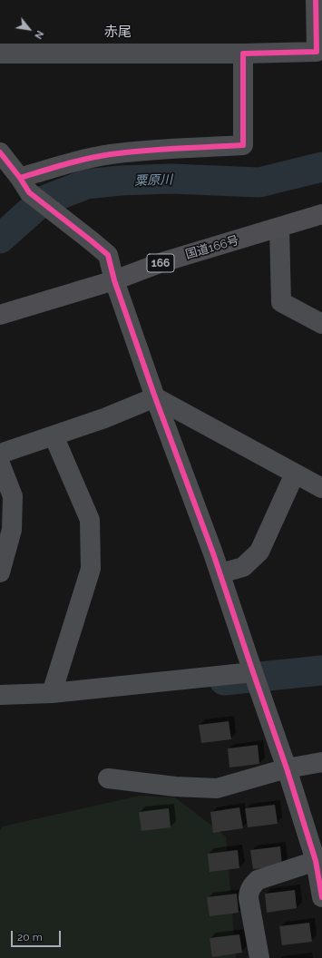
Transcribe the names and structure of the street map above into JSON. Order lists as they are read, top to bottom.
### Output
{
  "streets": {
    "highway": ["国道166号", "166"]
  },
  "districts": ["赤尾"],
  "water": ["粟原川"],
  "scale_bar": "20 m",
  "north": "bottom right"
}
